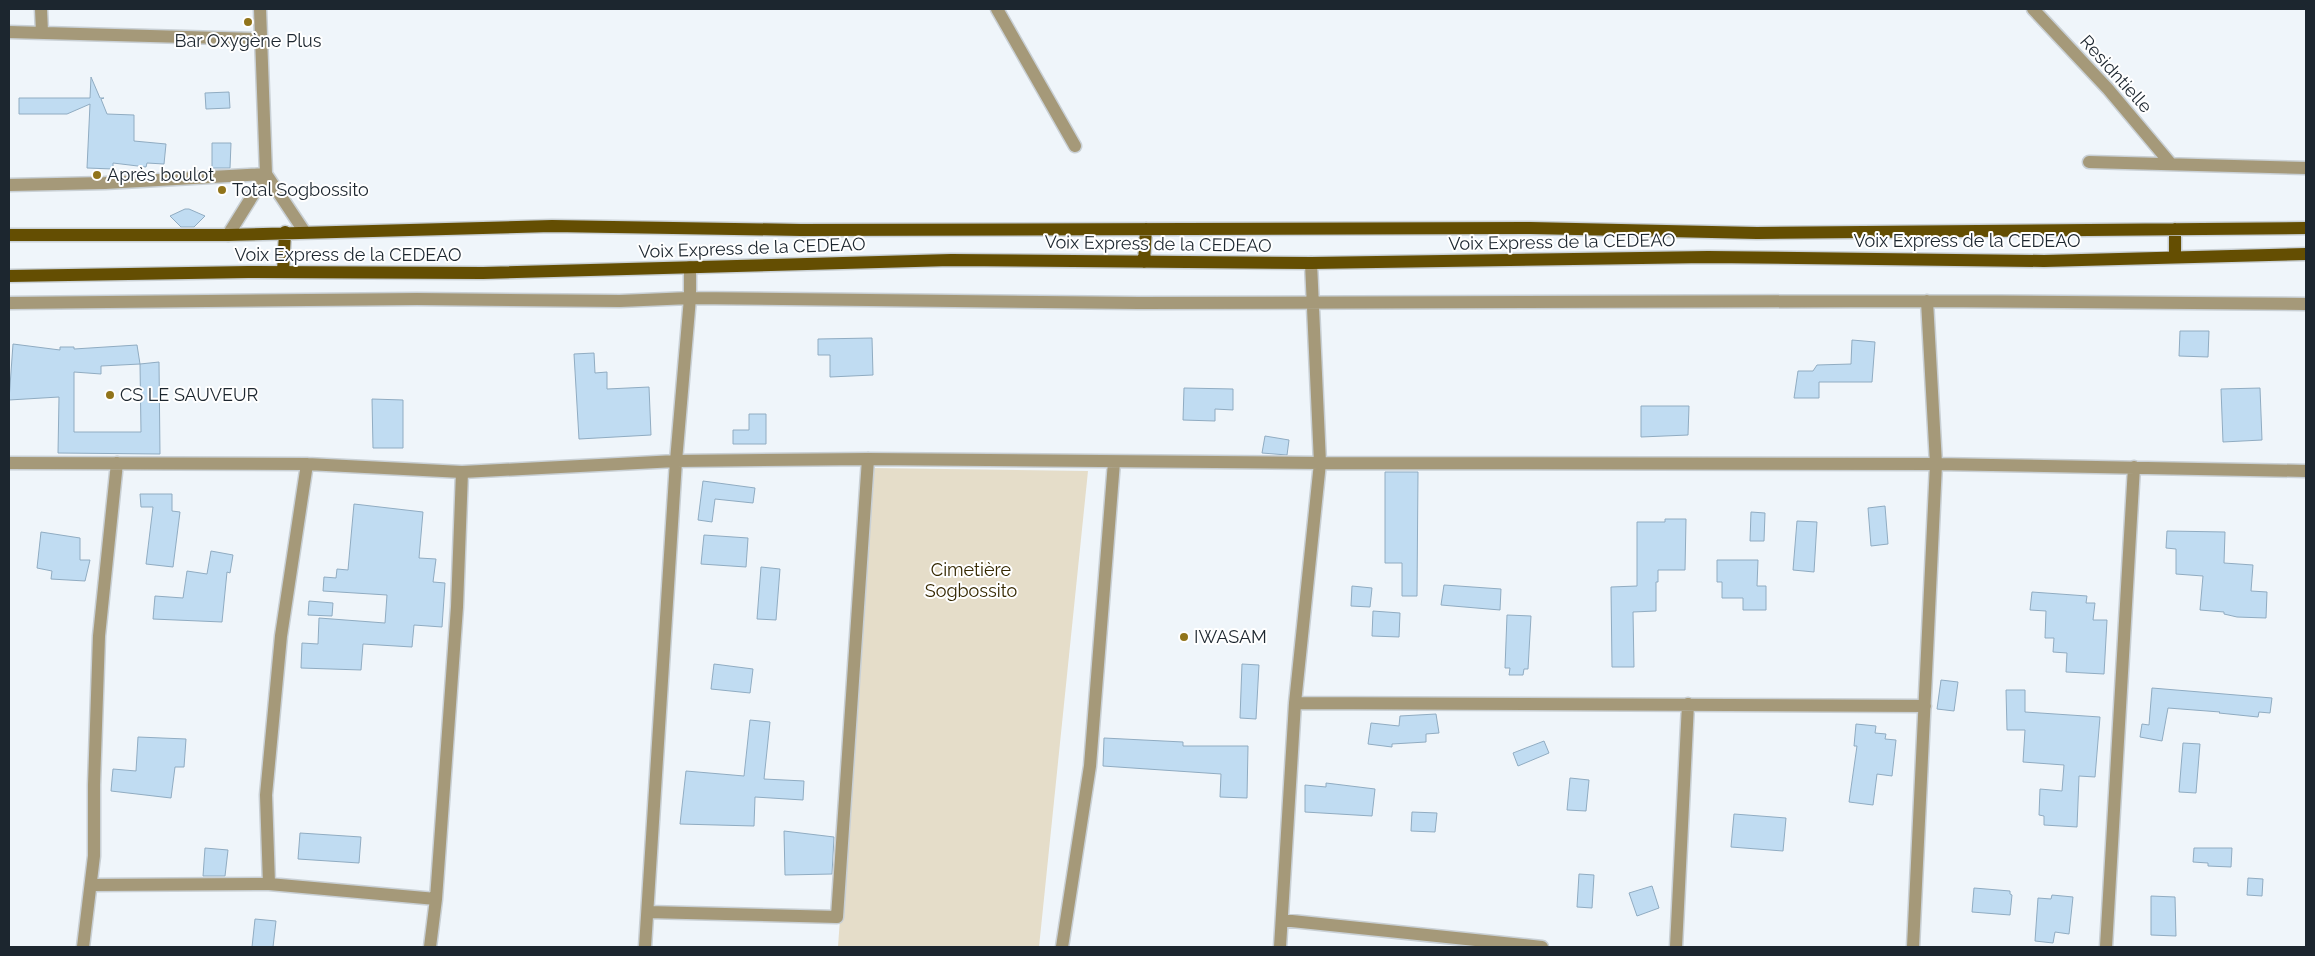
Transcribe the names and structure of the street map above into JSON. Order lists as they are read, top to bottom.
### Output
{
  "streets": {
    "main road": ["Voix Express de la CEDEAO"],
    "street": ["Residntielle"]
  },
  "parks": ["Cimetière Sogbossito"],
  "places": [
    "Bar Oxygène Plus",
    "Après boulot",
    "Total Sogbossito",
    "CS LE SAUVEUR",
    "IWASAM"
  ]
}
